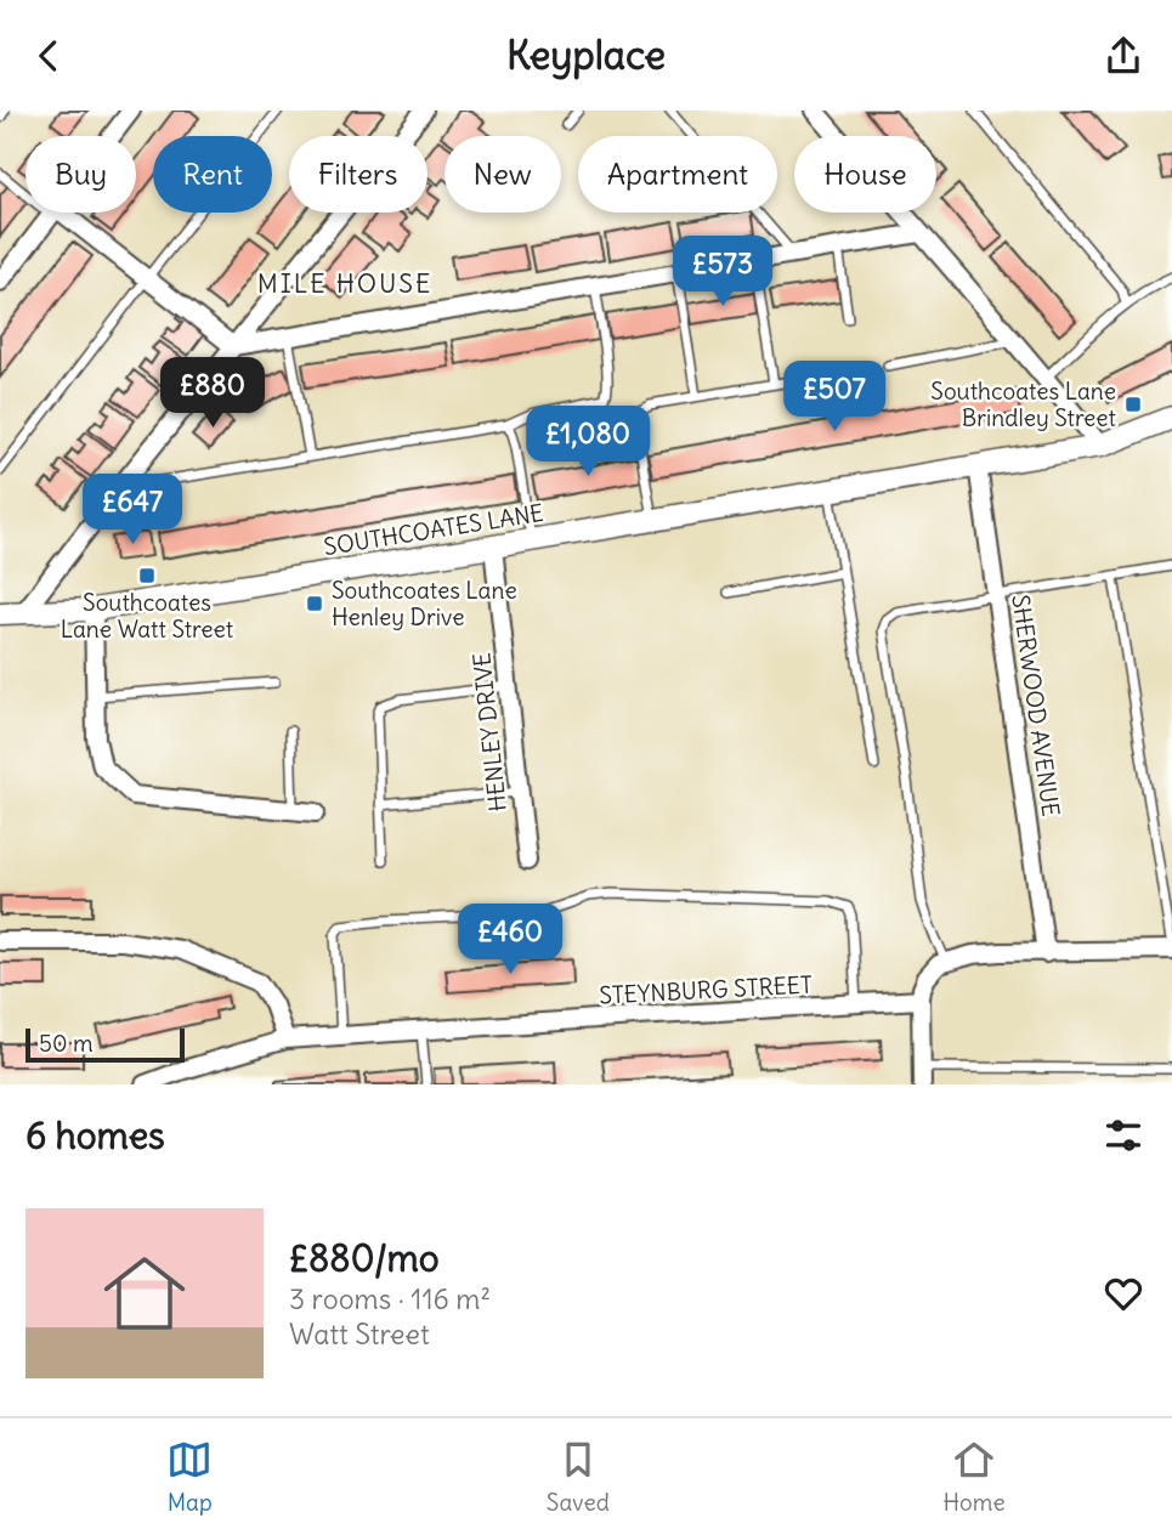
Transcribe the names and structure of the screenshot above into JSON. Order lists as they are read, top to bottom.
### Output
{
  "streets": {
    "street": [
      "SOUTHCOATES LANE",
      "SHERWOOD AVENUE",
      "HENLEY DRIVE",
      "STEYNBURG STREET"
    ]
  },
  "crossings": [
    ["SOUTHCOATES LANE", "SHERWOOD AVENUE"],
    ["SOUTHCOATES LANE", "HENLEY DRIVE"]
  ],
  "districts": ["MILE HOUSE"],
  "places": {
    "transit": ["Southcoates Lane Brindley Street", "Southcoates Lane Watt Street", "Southcoates Lane Henley Drive"]
  },
  "scale_bar": "50 m",
  "page": {
    "header": "Keyplace",
    "chip": [
      "Buy",
      "Rent",
      "Filters",
      "New",
      "Apartment",
      "House"
    ],
    "price": [
      "£573",
      "£880",
      "£507",
      "£1,080",
      "£647",
      "£460"
    ],
    "scale": "50 m",
    "heading": "6 homes",
    "list": [
      {
        "name": "£880/mo",
        "note": "3 rooms · 116 m² · Watt Street"
      }
    ],
    "tabs": ["Map", "Saved", "Home"]
  }
}
